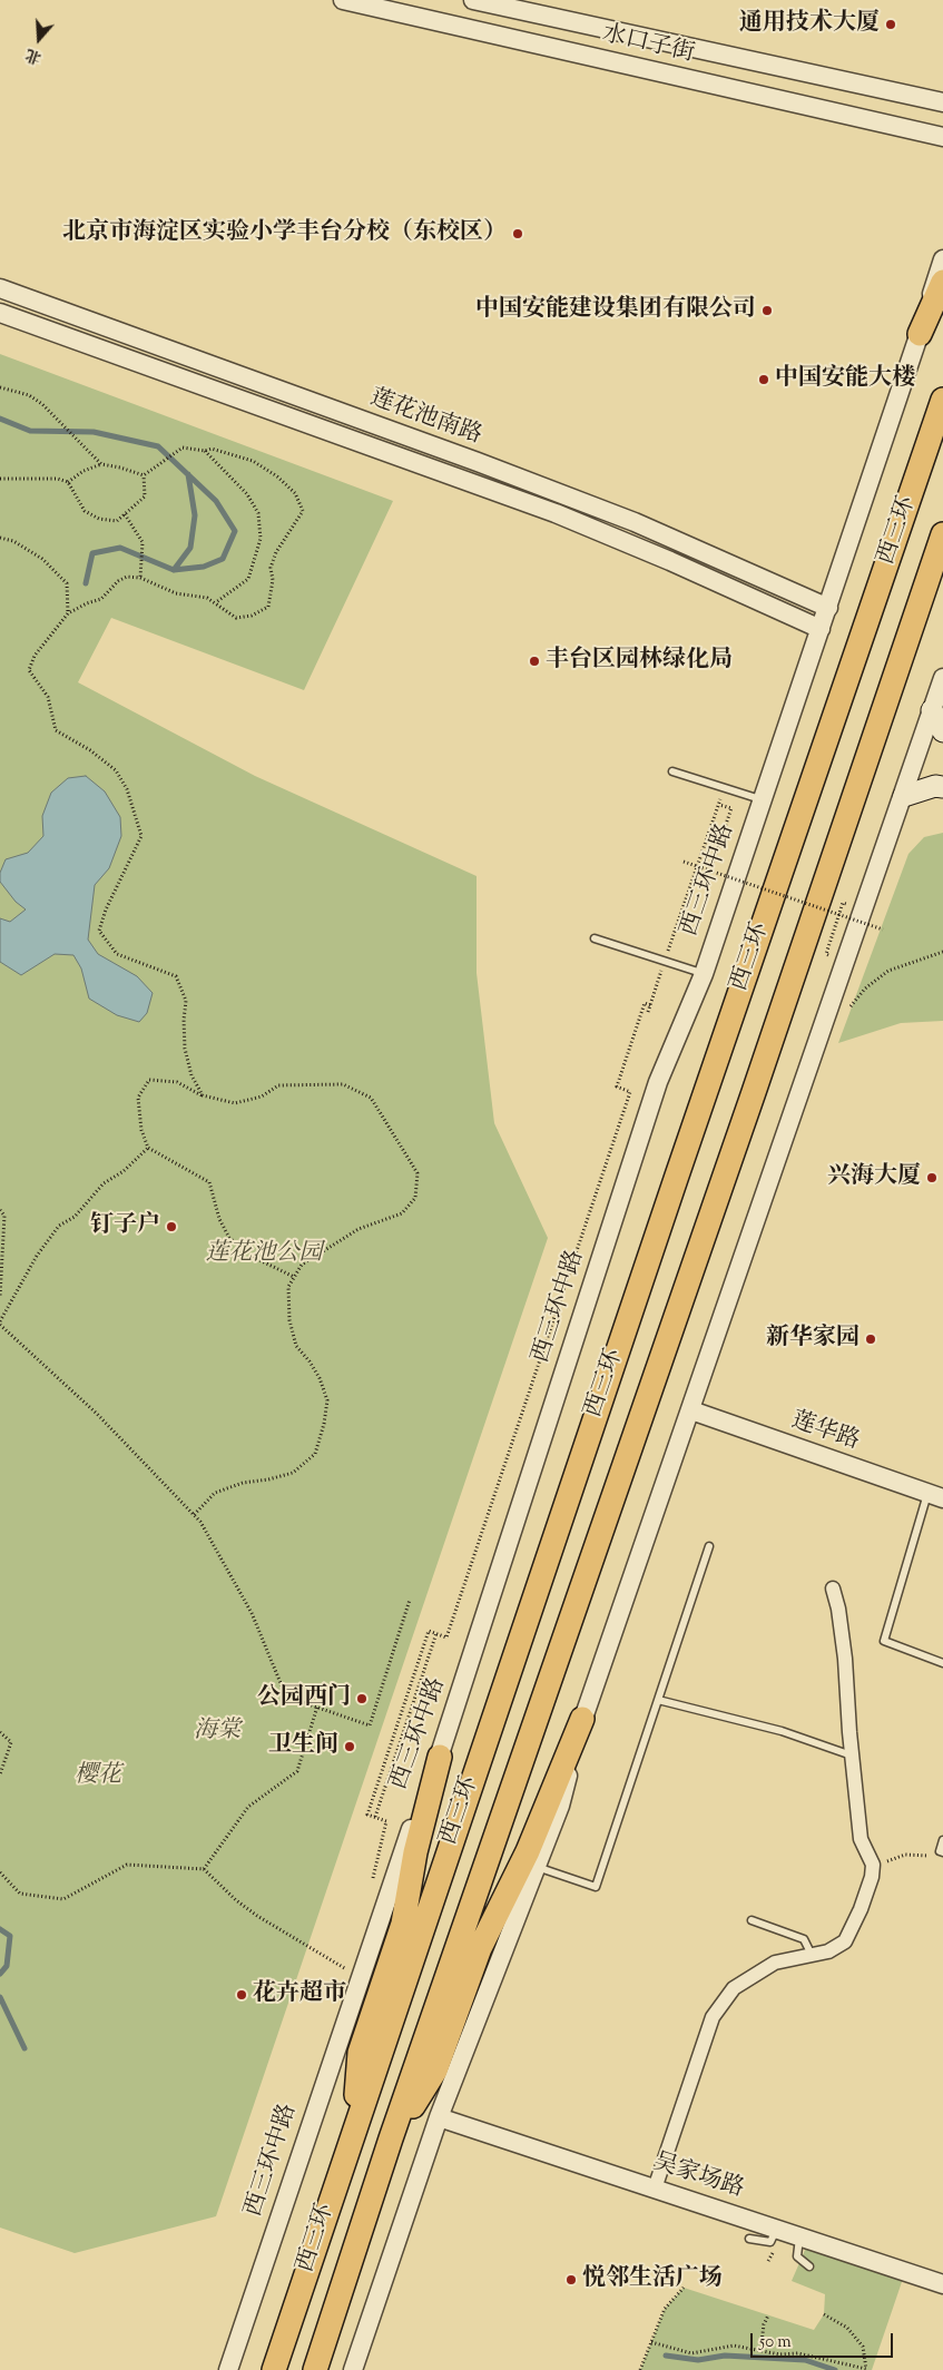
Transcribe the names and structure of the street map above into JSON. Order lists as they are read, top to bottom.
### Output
{
  "streets": {
    "highway": ["西三环"],
    "street": [
      "水口子街",
      "莲花池南路",
      "西三环中路",
      "莲华路",
      "吴家场路"
    ]
  },
  "crossings": [
    ["莲花池南路", "西三环中路"]
  ],
  "parks": ["莲花池公园", "海棠", "樱花"],
  "places": [
    "通用技术大厦",
    "北京市海淀区实验小学丰台分校（东校区）",
    "中国安能建设集团有限公司",
    "中国安能大楼",
    "丰台区园林绿化局",
    "兴海大厦",
    "钉子户",
    "新华家园",
    "公园西门",
    "卫生间",
    "花卉超市",
    "悦邻生活广场"
  ],
  "scale_bar": "50 m",
  "north": "bottom"
}
